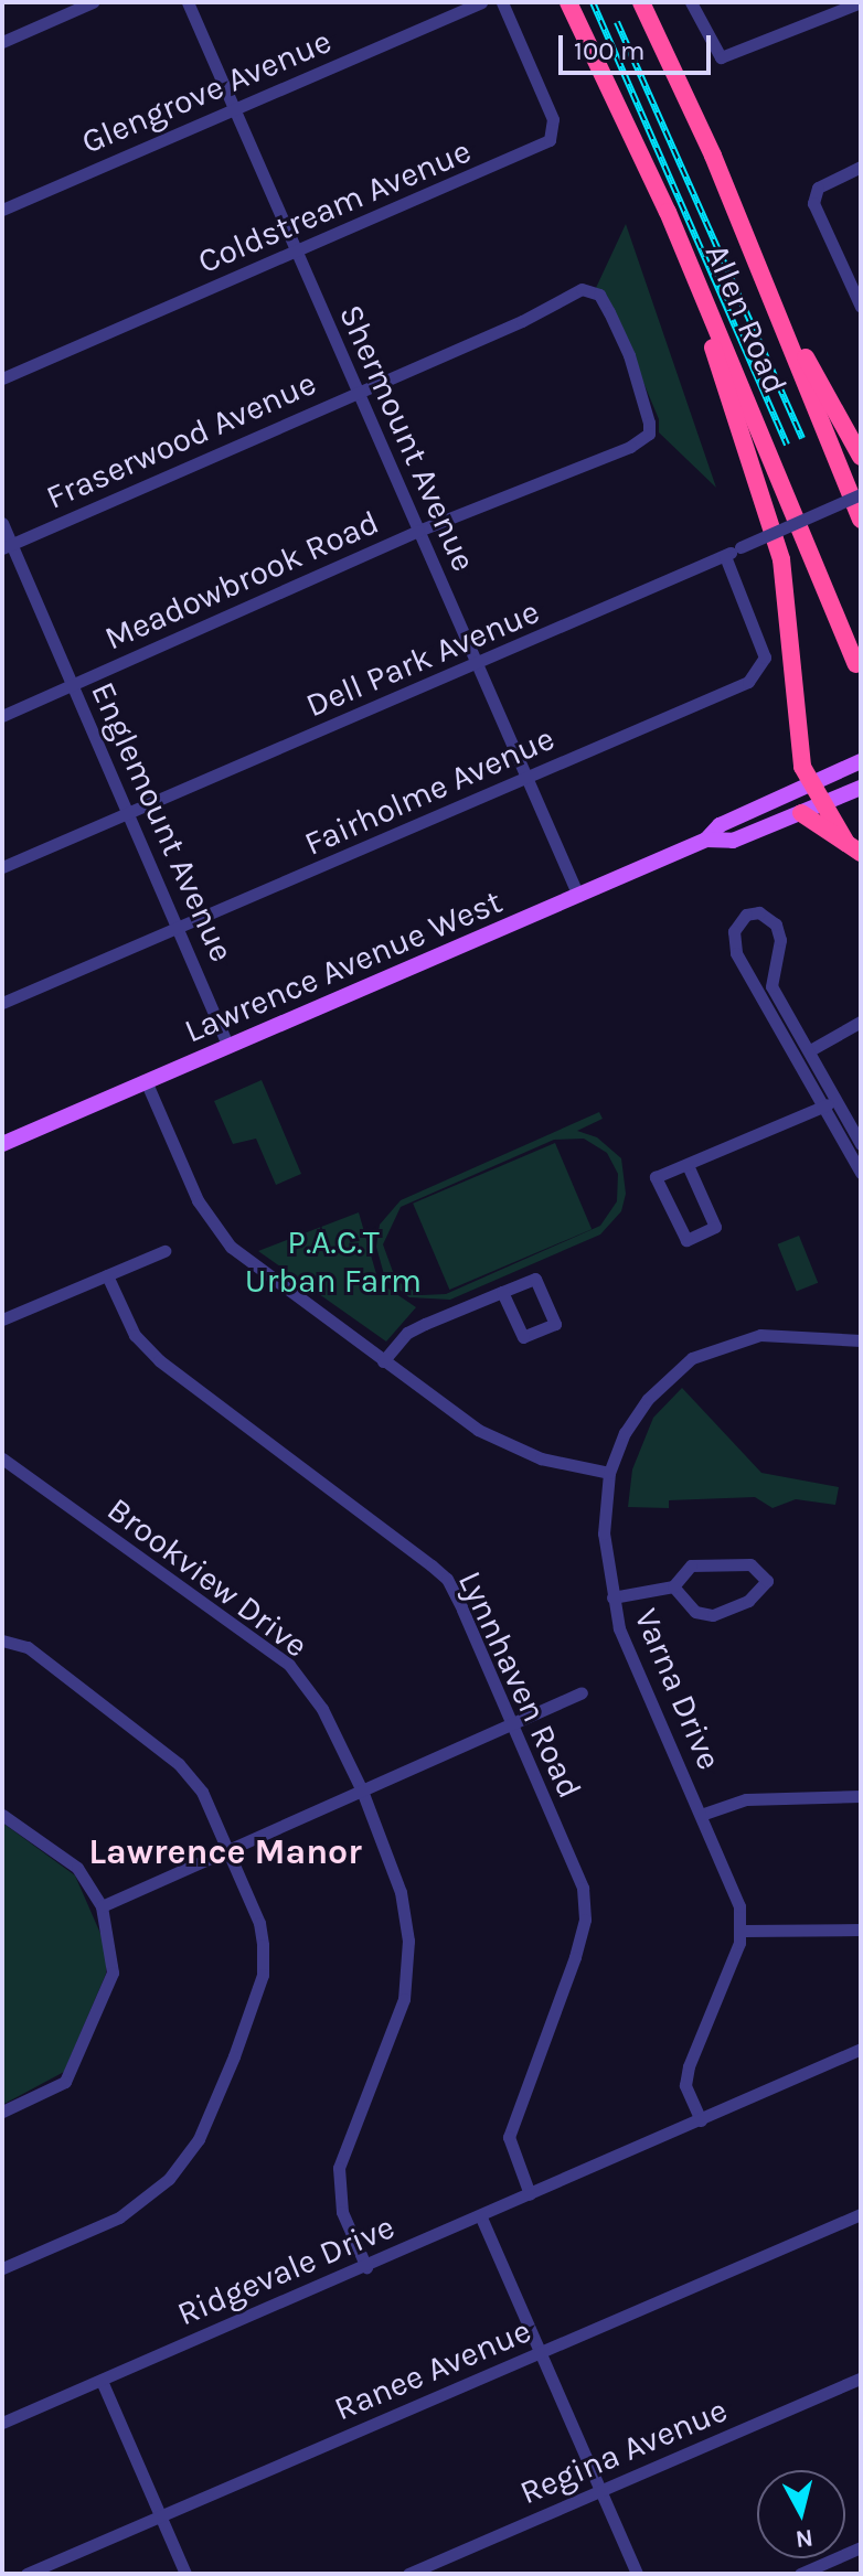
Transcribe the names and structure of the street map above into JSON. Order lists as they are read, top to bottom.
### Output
{
  "streets": {
    "highway": ["Allen Road"],
    "main road": ["Lawrence Avenue West"],
    "street": [
      "Glengrove Avenue",
      "Coldstream Avenue",
      "Shermount Avenue",
      "Fraserwood Avenue",
      "Meadowbrook Road",
      "Dell Park Avenue",
      "Fairholme Avenue",
      "Englemount Avenue",
      "Brookview Drive",
      "Lynnhaven Road",
      "Varna Drive",
      "Ridgevale Drive",
      "Ranee Avenue",
      "Regina Avenue"
    ]
  },
  "crossings": [
    ["Glengrove Avenue", "Shermount Avenue"],
    ["Coldstream Avenue", "Shermount Avenue"],
    ["Shermount Avenue", "Fraserwood Avenue"],
    ["Shermount Avenue", "Meadowbrook Road"],
    ["Shermount Avenue", "Dell Park Avenue"],
    ["Shermount Avenue", "Fairholme Avenue"],
    ["Shermount Avenue", "Lawrence Avenue West"],
    ["Fraserwood Avenue", "Meadowbrook Road"],
    ["Fraserwood Avenue", "Englemount Avenue"],
    ["Meadowbrook Road", "Englemount Avenue"],
    ["Dell Park Avenue", "Fairholme Avenue"],
    ["Dell Park Avenue", "Englemount Avenue"],
    ["Fairholme Avenue", "Englemount Avenue"],
    ["Englemount Avenue", "Lawrence Avenue West"],
    ["Brookview Drive", "Ridgevale Drive"],
    ["Lynnhaven Road", "Ridgevale Drive"]
  ],
  "districts": ["Lawrence Manor"],
  "parks": ["P.A.C.T Urban Farm"],
  "scale_bar": "100 m",
  "north": "bottom"
}
